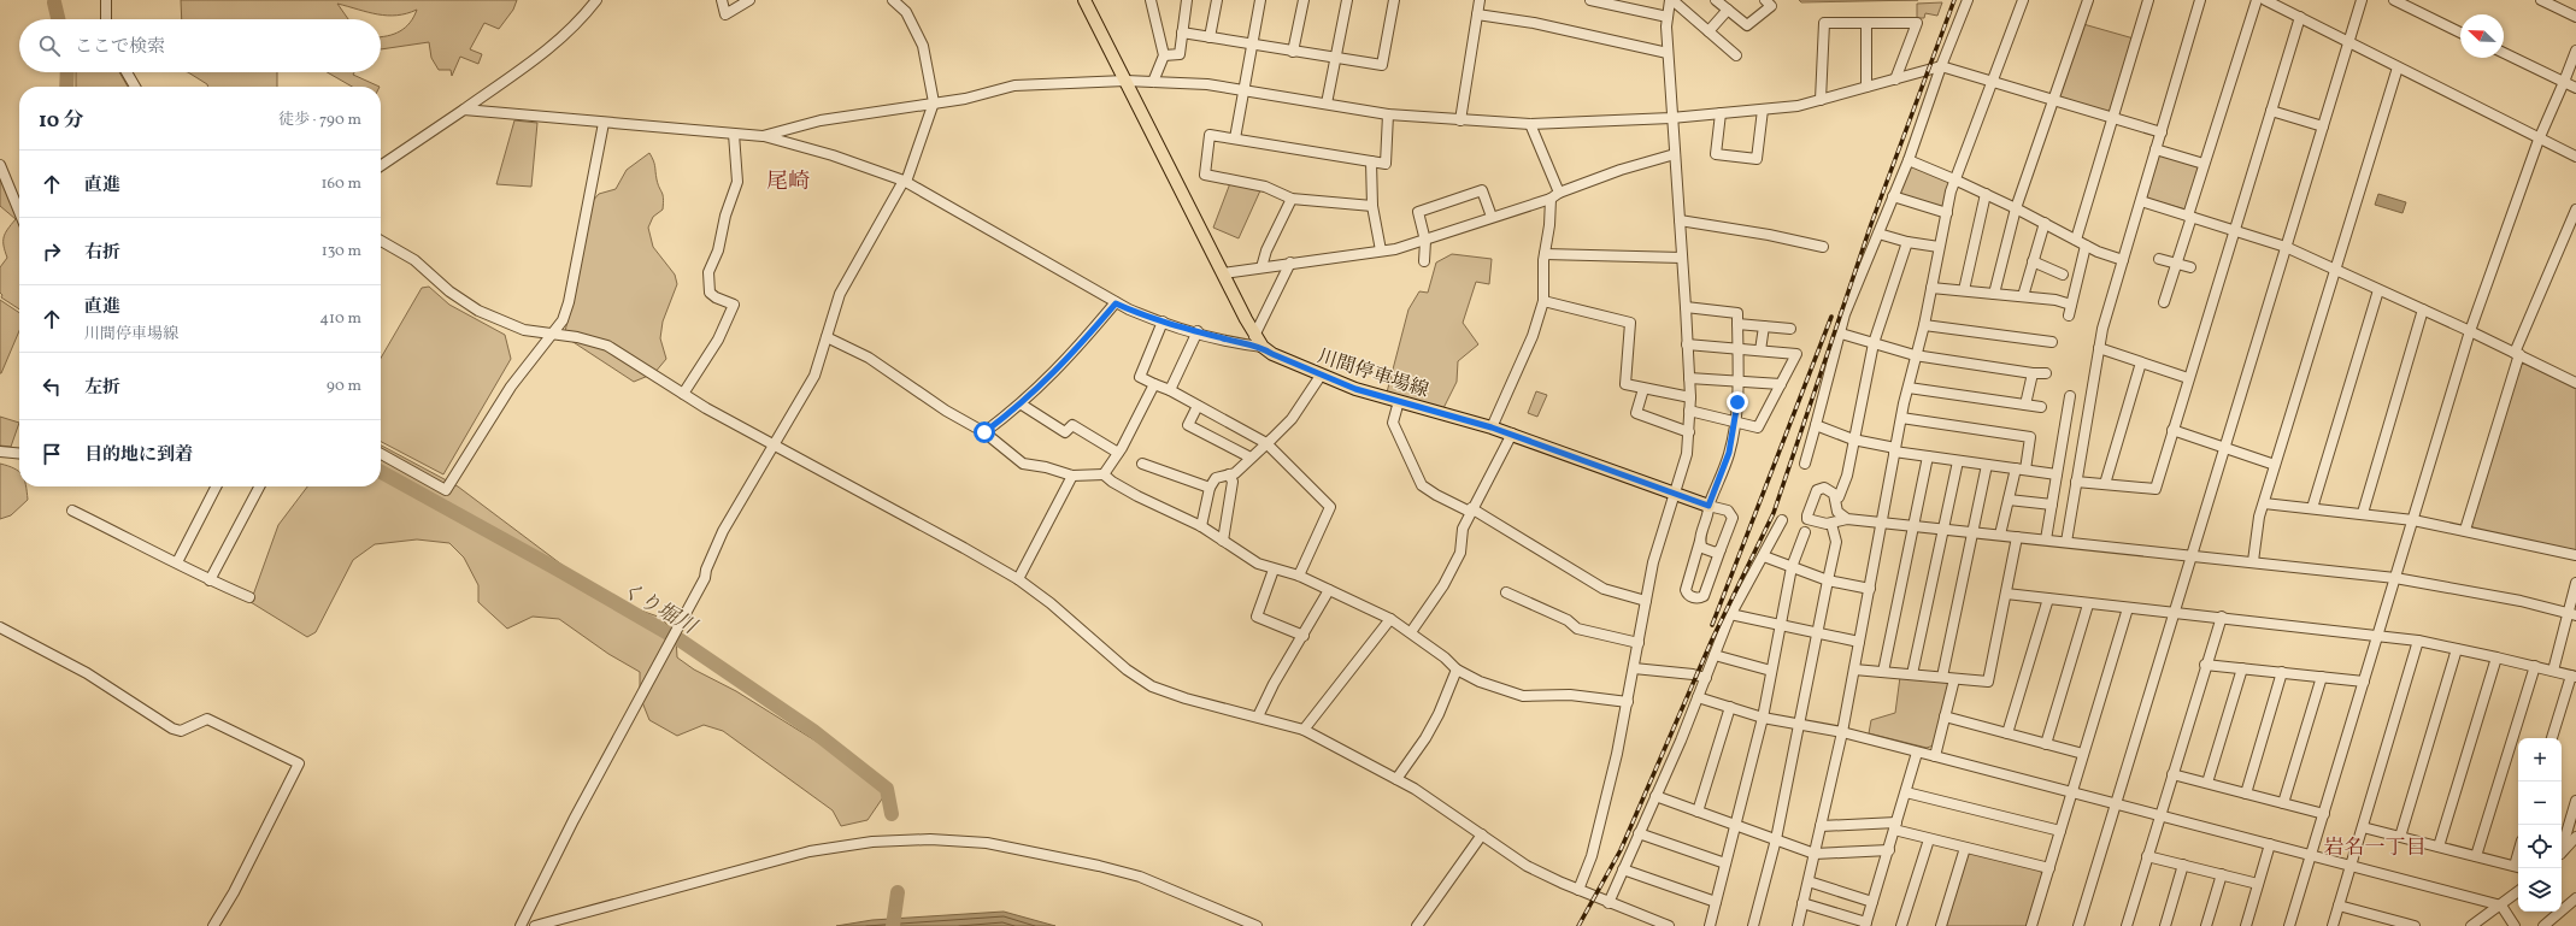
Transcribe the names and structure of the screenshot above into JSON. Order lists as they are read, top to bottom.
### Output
{
  "streets": {
    "main road": ["川間停車場線"]
  },
  "districts": ["尾崎", "岩名一丁目"],
  "water": ["くり堀川"],
  "north": "top left",
  "page": {
    "search": "ここで検索",
    "heading": ["10 分", "徒歩 · 790 m"],
    "list": [
      ["直進", "160 m"],
      ["右折", "130 m"],
      ["直進", "川間停車場線", "410 m"],
      ["左折", "90 m"],
      "目的地に到着"
    ],
    "map_buttons": ["+", "−"]
  }
}
